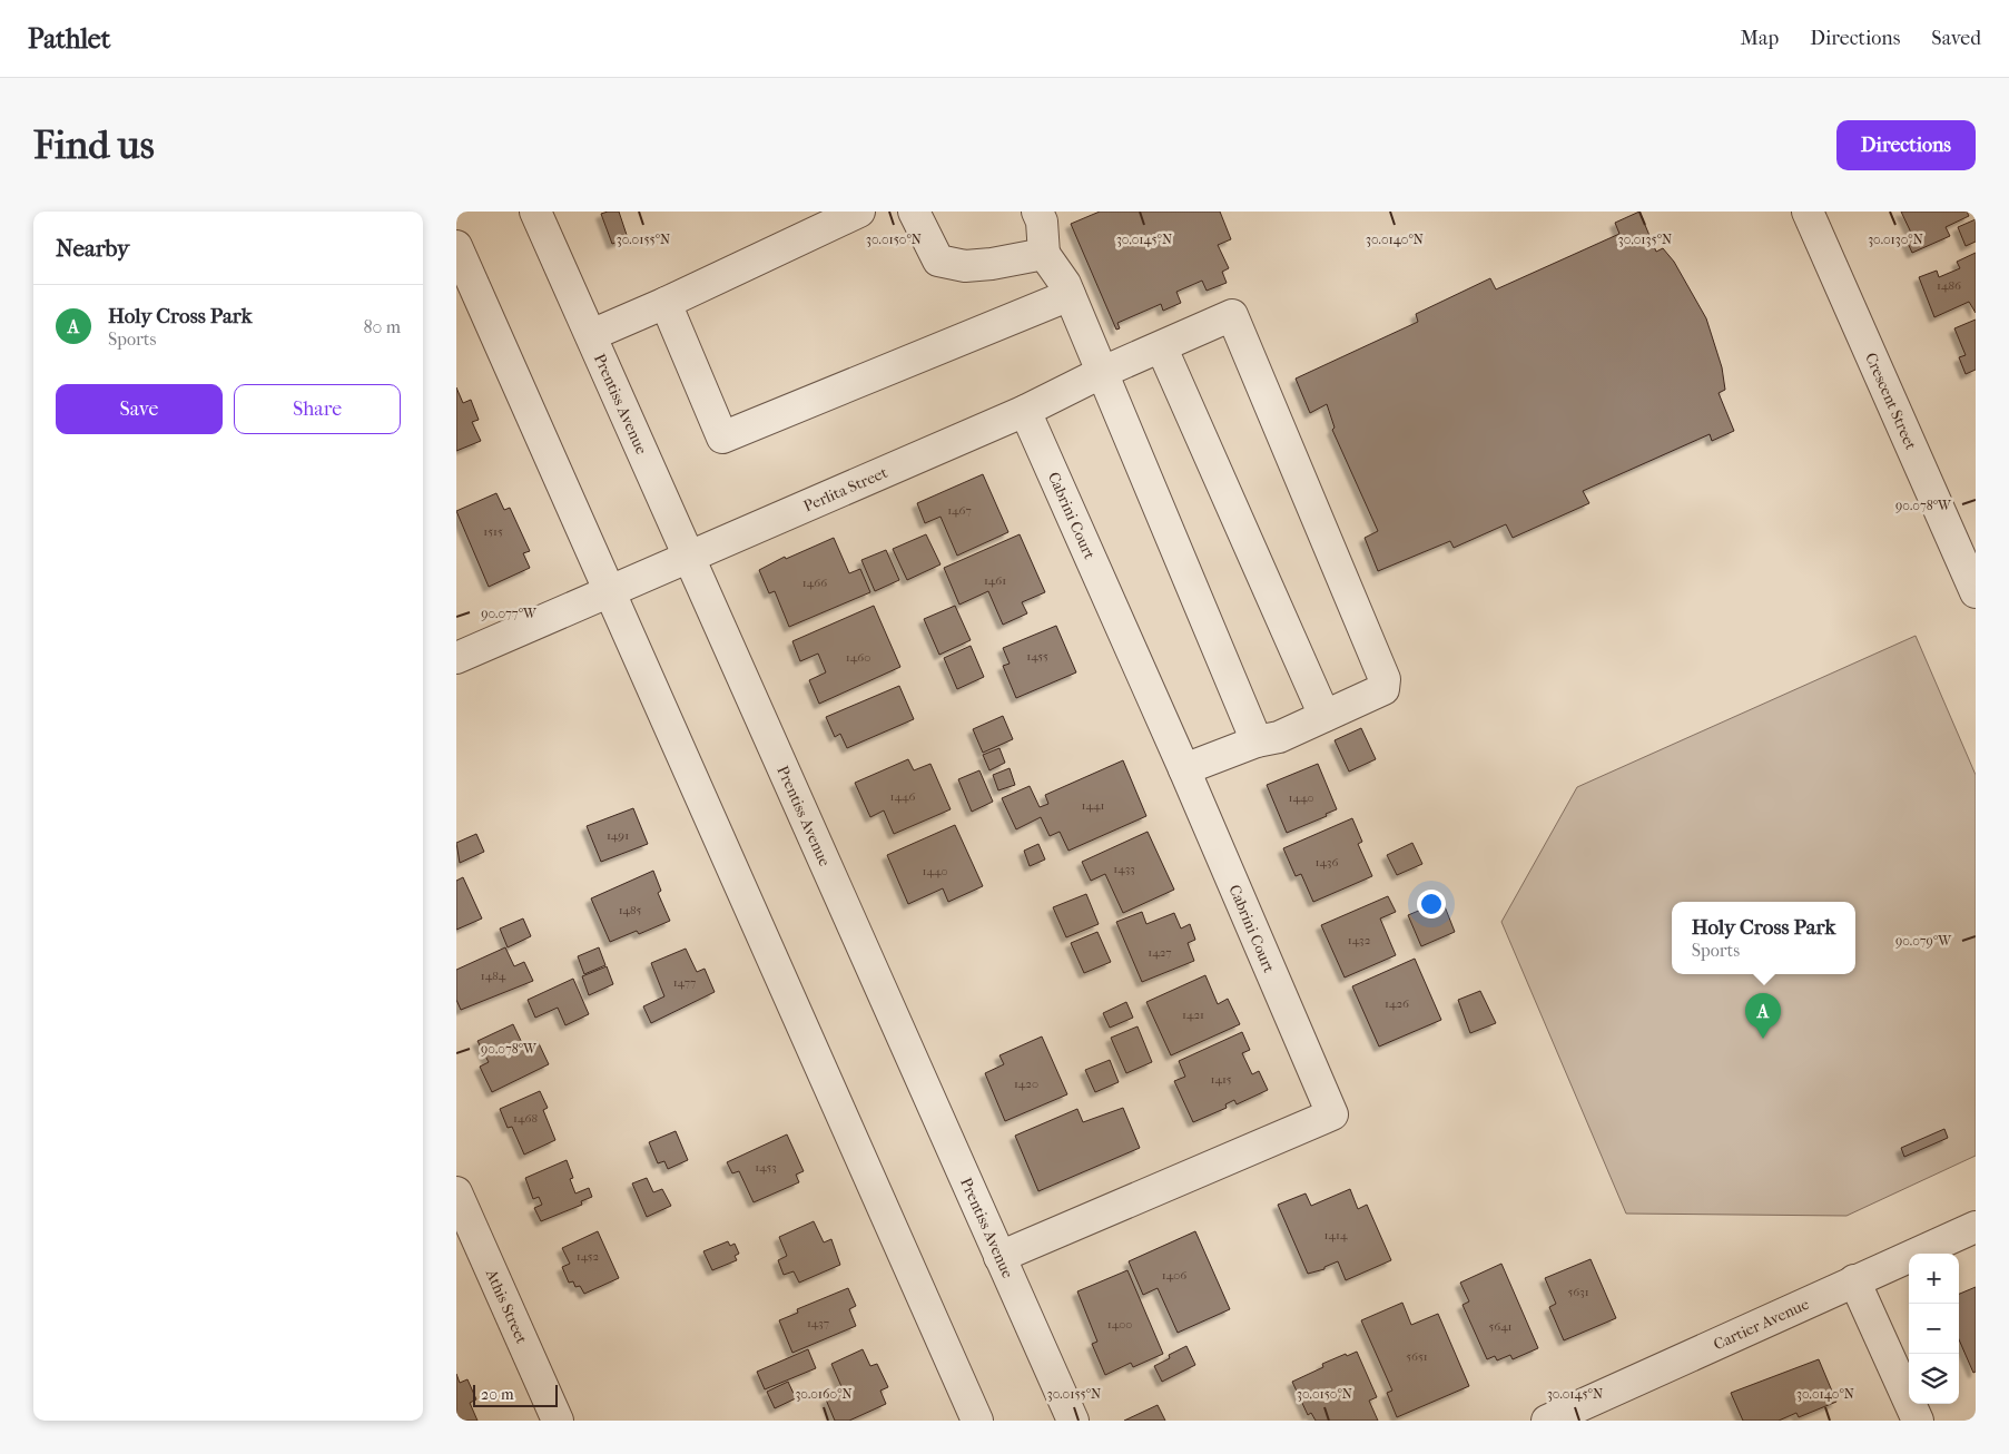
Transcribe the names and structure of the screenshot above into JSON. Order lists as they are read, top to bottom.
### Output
{
  "streets": {
    "street": [
      "Crescent Street",
      "Prentiss Avenue",
      "Perlita Street",
      "Cabrini Court",
      "Athis Street",
      "Cartier Avenue"
    ]
  },
  "crossings": [
    ["Prentiss Avenue", "Perlita Street"],
    ["Prentiss Avenue", "Cabrini Court"],
    ["Perlita Street", "Cabrini Court"]
  ],
  "house_numbers": [
    "1486",
    "1467",
    "1515",
    "1461",
    "1466",
    "1455",
    "1460",
    "1446",
    "1440",
    "1441",
    "1491",
    "1436",
    "1433",
    "1440",
    "1485",
    "1432",
    "1427",
    "1484",
    "1477",
    "1426",
    "1421",
    "1415",
    "1420",
    "1468",
    "1453",
    "1414",
    "1452",
    "1406",
    "5631",
    "1437",
    "1400",
    "5641",
    "5651"
  ],
  "scale_bar": "20 m",
  "page": {
    "header": "Pathlet",
    "nav": ["Map", "Directions", "Saved"],
    "buttons": [
      "Directions",
      ["Save", "Share"]
    ],
    "title": "Find us",
    "heading": "Nearby",
    "list": [
      {
        "mark": "A",
        "name": "Holy Cross Park",
        "note": "Sports",
        "value": "80 m"
      }
    ],
    "popup": ["Holy Cross Park", "Sports"],
    "pins": "A",
    "map_buttons": ["+", "−"],
    "scale": "20 m"
  },
  "coordinates": [
    "30.0155°N",
    "30.0150°N",
    "30.0140°N",
    "30.0145°N",
    "30.0135°N",
    "30.0130°N",
    "90.078°W",
    "90.077°W",
    "90.079°W",
    "30.0160°N"
  ]
}
